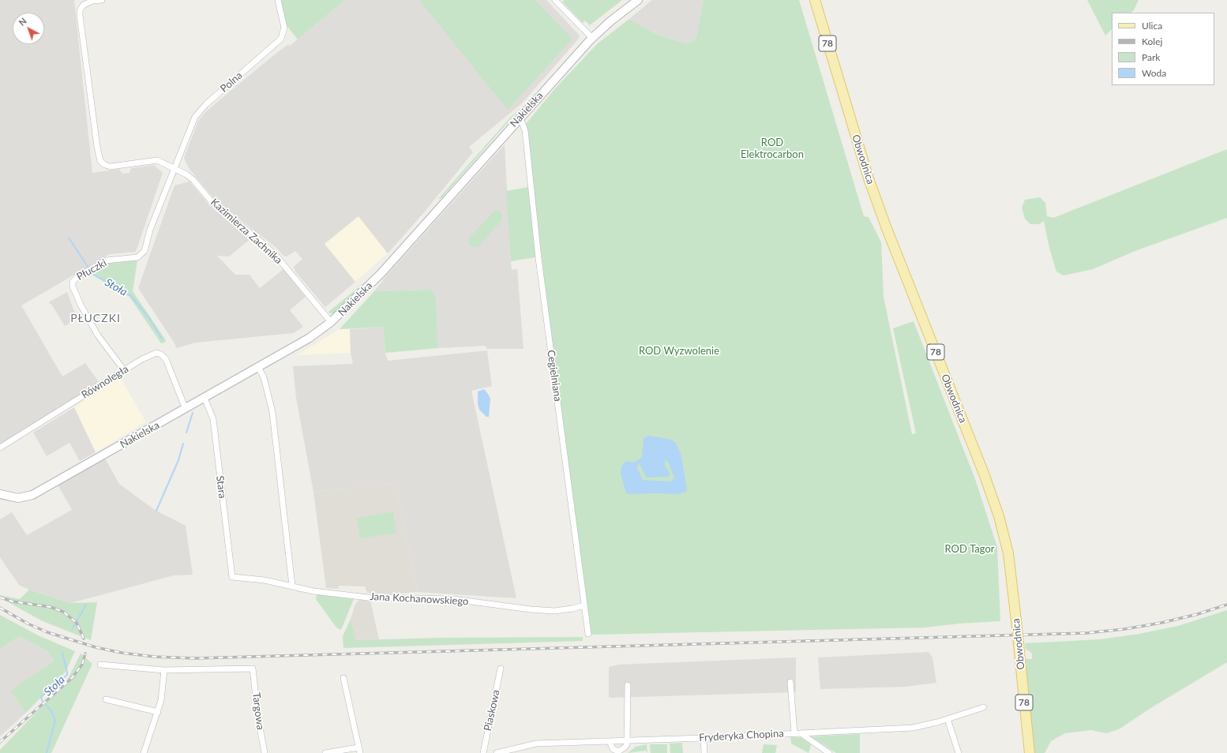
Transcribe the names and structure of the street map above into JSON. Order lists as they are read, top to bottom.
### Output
{
  "streets": {
    "main road": ["78", "Obwodnica"],
    "street": [
      "Polna",
      "Nakielska",
      "Kazimierza Zachnika",
      "Płuczki",
      "Cegielniana",
      "Równoległa",
      "Stara",
      "Jana Kochanowskiego",
      "Piaskowa",
      "Targowa",
      "Fryderyka Chopina"
    ]
  },
  "crossings": [
    ["Polna", "Kazimierza Zachnika"],
    ["Polna", "Płuczki"],
    ["Nakielska", "Kazimierza Zachnika"],
    ["Nakielska", "Cegielniana"],
    ["Nakielska", "Równoległa"],
    ["Nakielska", "Stara"],
    ["Kazimierza Zachnika", "Płuczki"],
    ["Płuczki", "Równoległa"],
    ["Cegielniana", "Jana Kochanowskiego"],
    ["Stara", "Jana Kochanowskiego"]
  ],
  "districts": ["PŁUCZKI"],
  "water": ["Stoła"],
  "parks": ["ROD Elektrocarbon", "ROD Wyzwolenie", "ROD Tagor"],
  "legend": [
    "Ulica",
    "Kolej",
    "Park",
    "Woda"
  ],
  "north": "top left"
}
